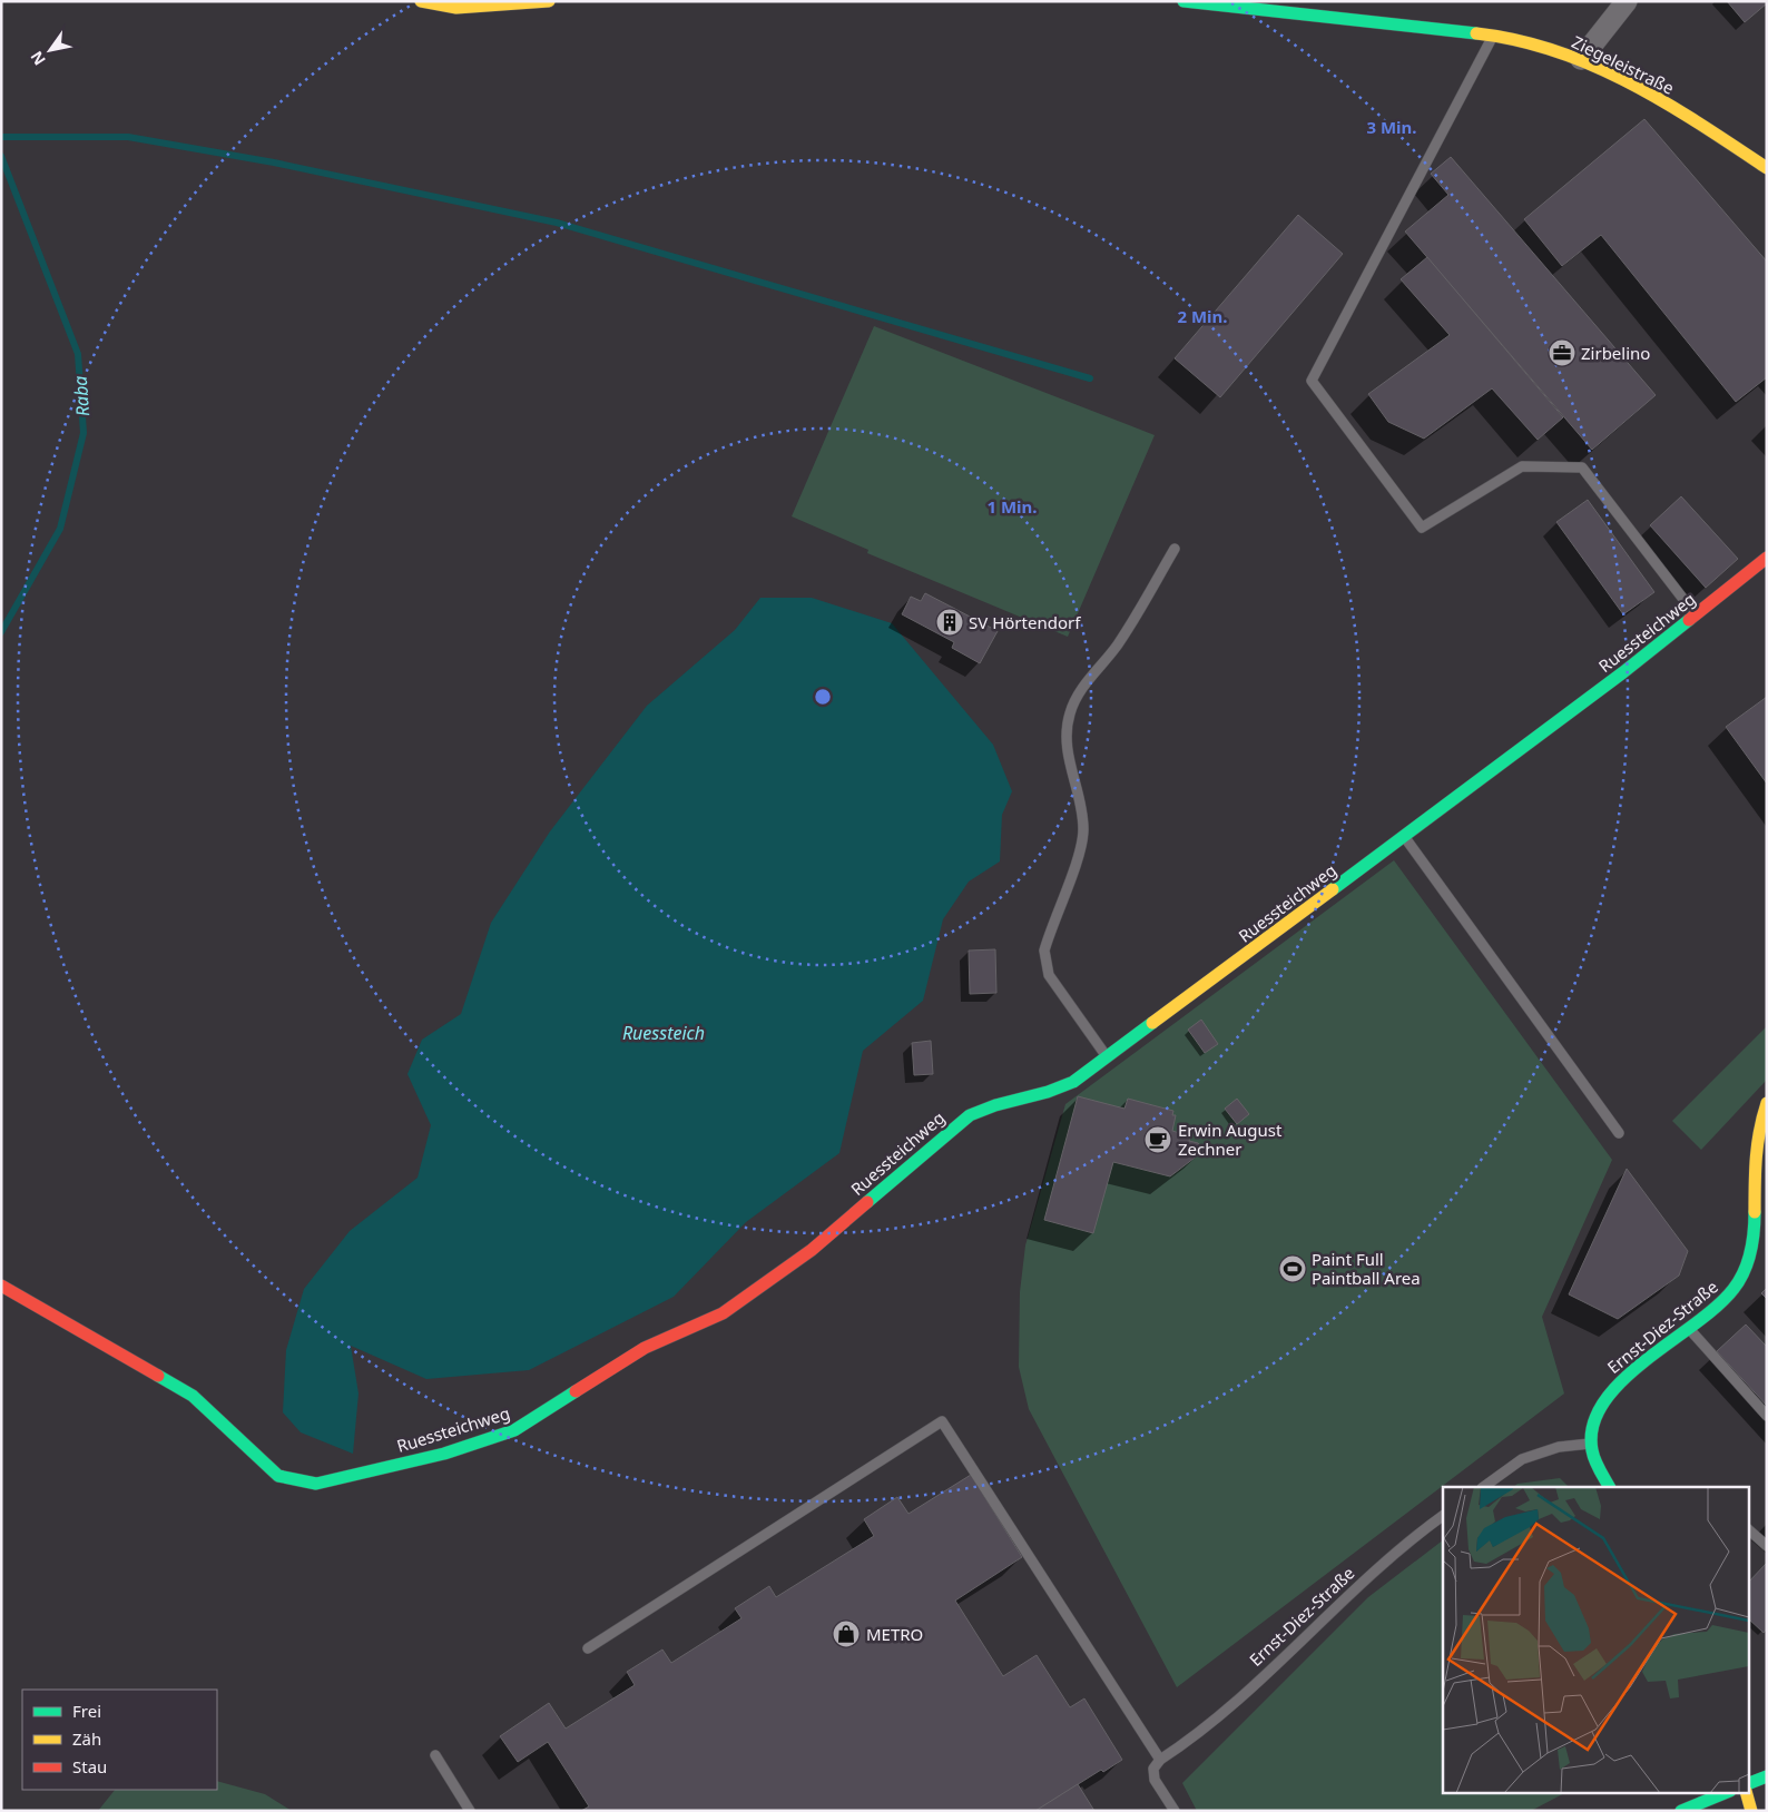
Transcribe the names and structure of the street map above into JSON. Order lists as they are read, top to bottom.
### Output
{
  "streets": {
    "street": ["Ziegeleistraße", "Ruessteichweg", "Ernst-Diez-Straße"]
  },
  "water": ["Raba", "Ruessteich"],
  "places": {
    "office": ["Zirbelino"],
    "building": ["SV Hörtendorf"],
    "cafe": ["Erwin August Zechner"],
    "sports": ["Paint Full Paintball Area"],
    "shop": ["METRO"]
  },
  "legend": ["Frei", "Zäh", "Stau"],
  "north": "bottom left",
  "rings": ["3 Min.", "2 Min.", "1 Min."]
}
